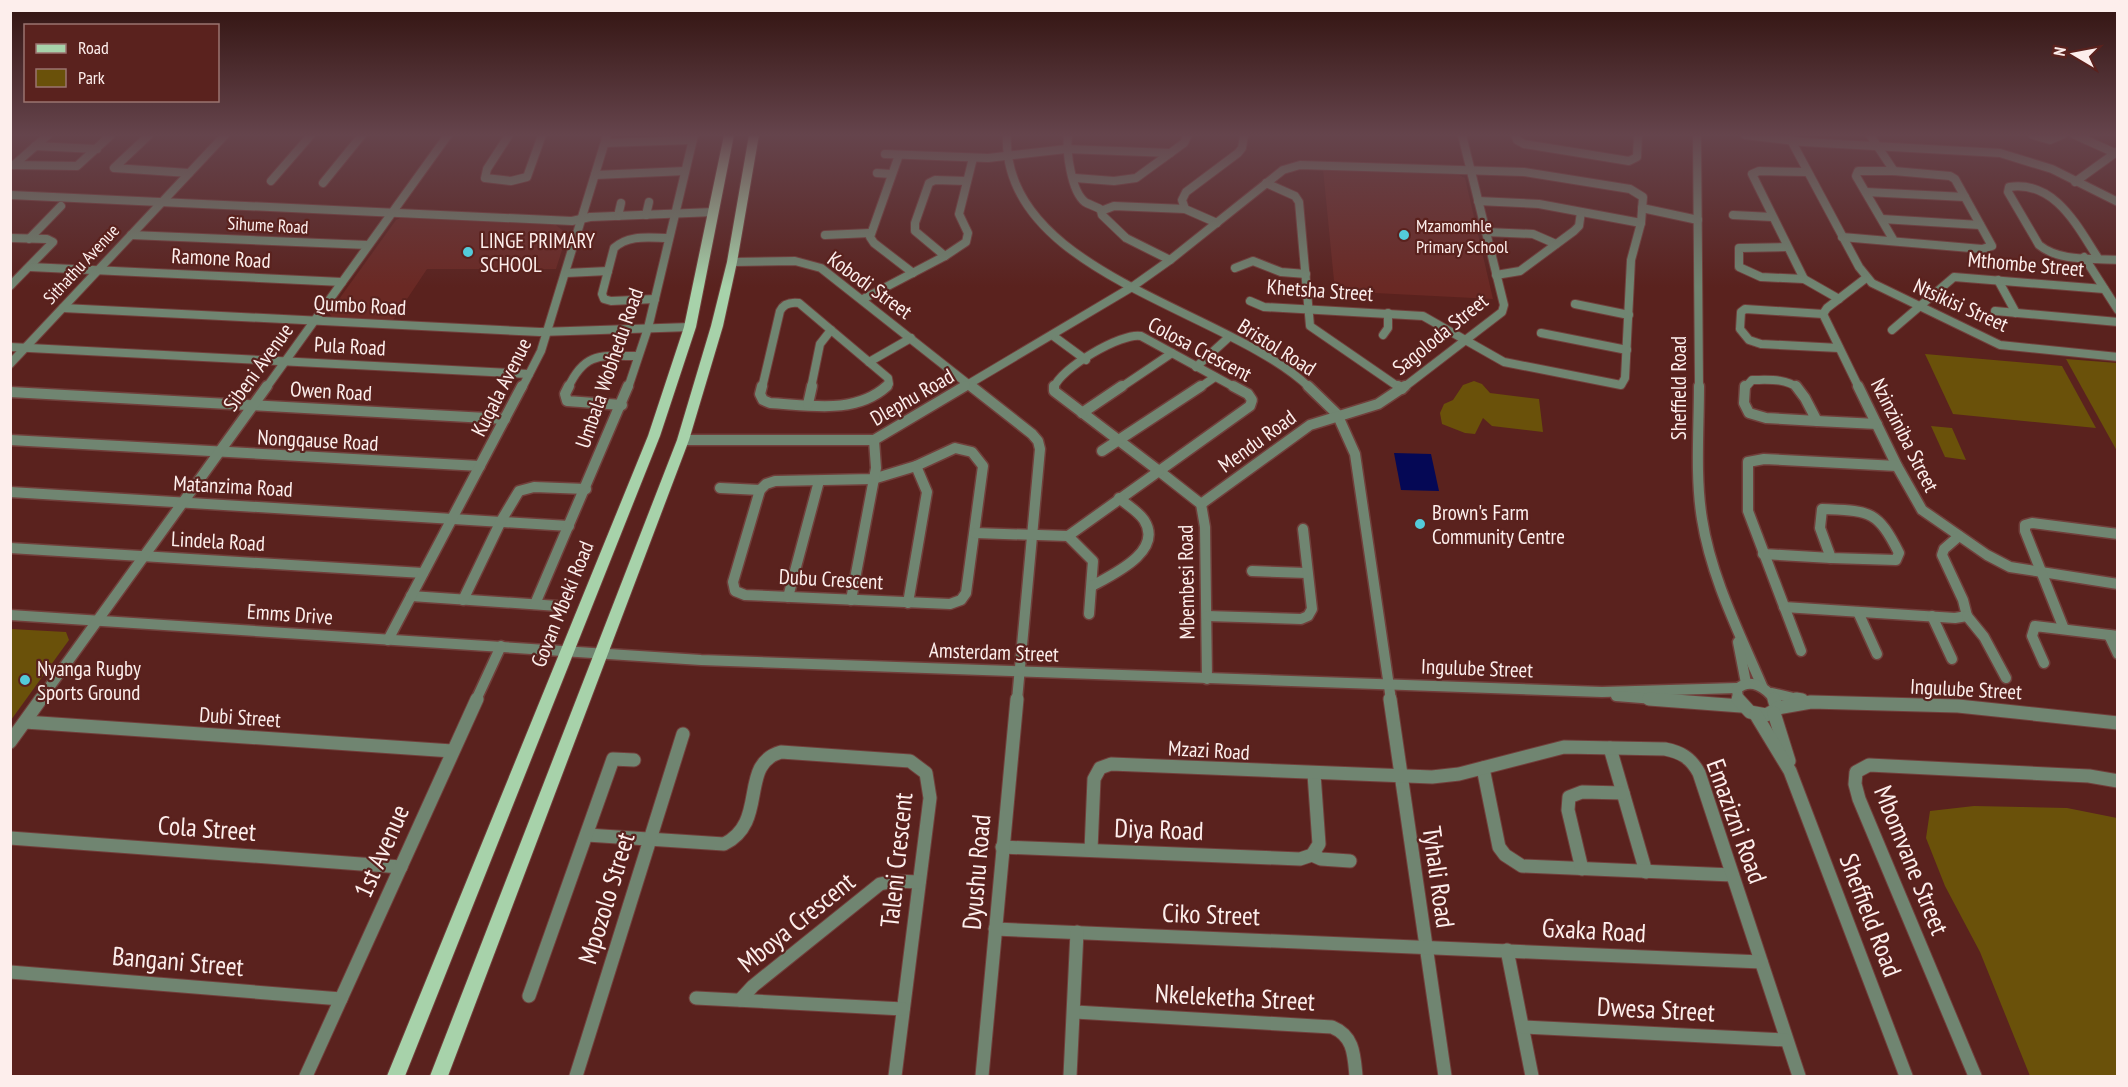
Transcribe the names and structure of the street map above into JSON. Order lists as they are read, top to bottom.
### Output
{
  "streets": {
    "main road": ["Govan Mbeki Road"],
    "street": [
      "Sihume Road",
      "Ramone Road",
      "Sithathu Avenue",
      "Mthombe Street",
      "Kobodi Street",
      "Khetsha Street",
      "Qumbo Road",
      "Ntsikisi Street",
      "Sagoloda Street",
      "Pula Road",
      "Bristol Road",
      "Colosa Crescent",
      "Sibeni Avenue",
      "Umbala Wobhedu Road",
      "Kuqala Avenue",
      "Sheffield Road",
      "Owen Road",
      "Dlephu Road",
      "Nzinziniba Street",
      "Nongqause Road",
      "Mendu Road",
      "Matanzima Road",
      "Lindela Road",
      "Dubu Crescent",
      "Mbembesi Road",
      "Emms Drive",
      "Amsterdam Street",
      "Ingulube Street",
      "Dubi Street",
      "Mzazi Road",
      "Emazizni Road",
      "Cola Street",
      "Diya Road",
      "1st Avenue",
      "Taleni Crescent",
      "Mbomvane Street",
      "Dyushu Road",
      "Tyhali Road",
      "Mpozolo Street",
      "Ciko Street",
      "Mboya Crescent",
      "Gxaka Road",
      "Bangani Street",
      "Nkeleketha Street",
      "Dwesa Street"
    ]
  },
  "crossings": [
    ["Sihume Road", "Sithathu Avenue"],
    ["Sihume Road", "Sibeni Avenue"],
    ["Ramone Road", "Sithathu Avenue"],
    ["Ramone Road", "Sibeni Avenue"],
    ["Sithathu Avenue", "Qumbo Road"],
    ["Sithathu Avenue", "Pula Road"],
    ["Mthombe Street", "Ntsikisi Street"],
    ["Kobodi Street", "Dlephu Road"],
    ["Kobodi Street", "Dyushu Road"],
    ["Khetsha Street", "Sagoloda Street"],
    ["Qumbo Road", "Sibeni Avenue"],
    ["Qumbo Road", "Umbala Wobhedu Road"],
    ["Qumbo Road", "Kuqala Avenue"],
    ["Qumbo Road", "Govan Mbeki Road"],
    ["Sagoloda Street", "Bristol Road"],
    ["Sagoloda Street", "Mendu Road"],
    ["Pula Road", "Sibeni Avenue"],
    ["Pula Road", "Kuqala Avenue"],
    ["Bristol Road", "Dlephu Road"],
    ["Bristol Road", "Mendu Road"],
    ["Bristol Road", "Amsterdam Street"],
    ["Bristol Road", "Ingulube Street"],
    ["Bristol Road", "Tyhali Road"],
    ["Colosa Crescent", "Mbembesi Road"],
    ["Sibeni Avenue", "Owen Road"],
    ["Sibeni Avenue", "Nongqause Road"],
    ["Sibeni Avenue", "Matanzima Road"],
    ["Sibeni Avenue", "Lindela Road"],
    ["Sibeni Avenue", "Emms Drive"],
    ["Sibeni Avenue", "Dubi Street"],
    ["Umbala Wobhedu Road", "Matanzima Road"],
    ["Kuqala Avenue", "Owen Road"],
    ["Kuqala Avenue", "Nongqause Road"],
    ["Kuqala Avenue", "Matanzima Road"],
    ["Kuqala Avenue", "Lindela Road"],
    ["Kuqala Avenue", "Emms Drive"],
    ["Sheffield Road", "Ingulube Street"],
    ["Mendu Road", "Mbembesi Road"],
    ["Mbembesi Road", "Amsterdam Street"],
    ["Govan Mbeki Road", "Emms Drive"],
    ["Govan Mbeki Road", "Amsterdam Street"],
    ["Emms Drive", "Amsterdam Street"],
    ["Emms Drive", "1st Avenue"],
    ["Amsterdam Street", "Ingulube Street"],
    ["Amsterdam Street", "Dyushu Road"],
    ["Amsterdam Street", "Tyhali Road"],
    ["Ingulube Street", "Tyhali Road"],
    ["Dubi Street", "1st Avenue"],
    ["Mzazi Road", "Emazizni Road"],
    ["Mzazi Road", "Diya Road"],
    ["Mzazi Road", "Tyhali Road"],
    ["Emazizni Road", "Tyhali Road"],
    ["Emazizni Road", "Gxaka Road"],
    ["Emazizni Road", "Dwesa Street"],
    ["Cola Street", "1st Avenue"],
    ["Diya Road", "Dyushu Road"],
    ["1st Avenue", "Bangani Street"],
    ["Taleni Crescent", "Mpozolo Street"],
    ["Taleni Crescent", "Mboya Crescent"],
    ["Dyushu Road", "Ciko Street"],
    ["Tyhali Road", "Ciko Street"],
    ["Tyhali Road", "Gxaka Road"],
    ["Ciko Street", "Gxaka Road"]
  ],
  "places": [
    "Mzamomhle Primary School",
    "LINGE PRIMARY SCHOOL",
    "Brown's Farm Community Centre",
    "Nyanga Rugby Sports Ground"
  ],
  "legend": ["Road", "Park"],
  "north": "left"
}
